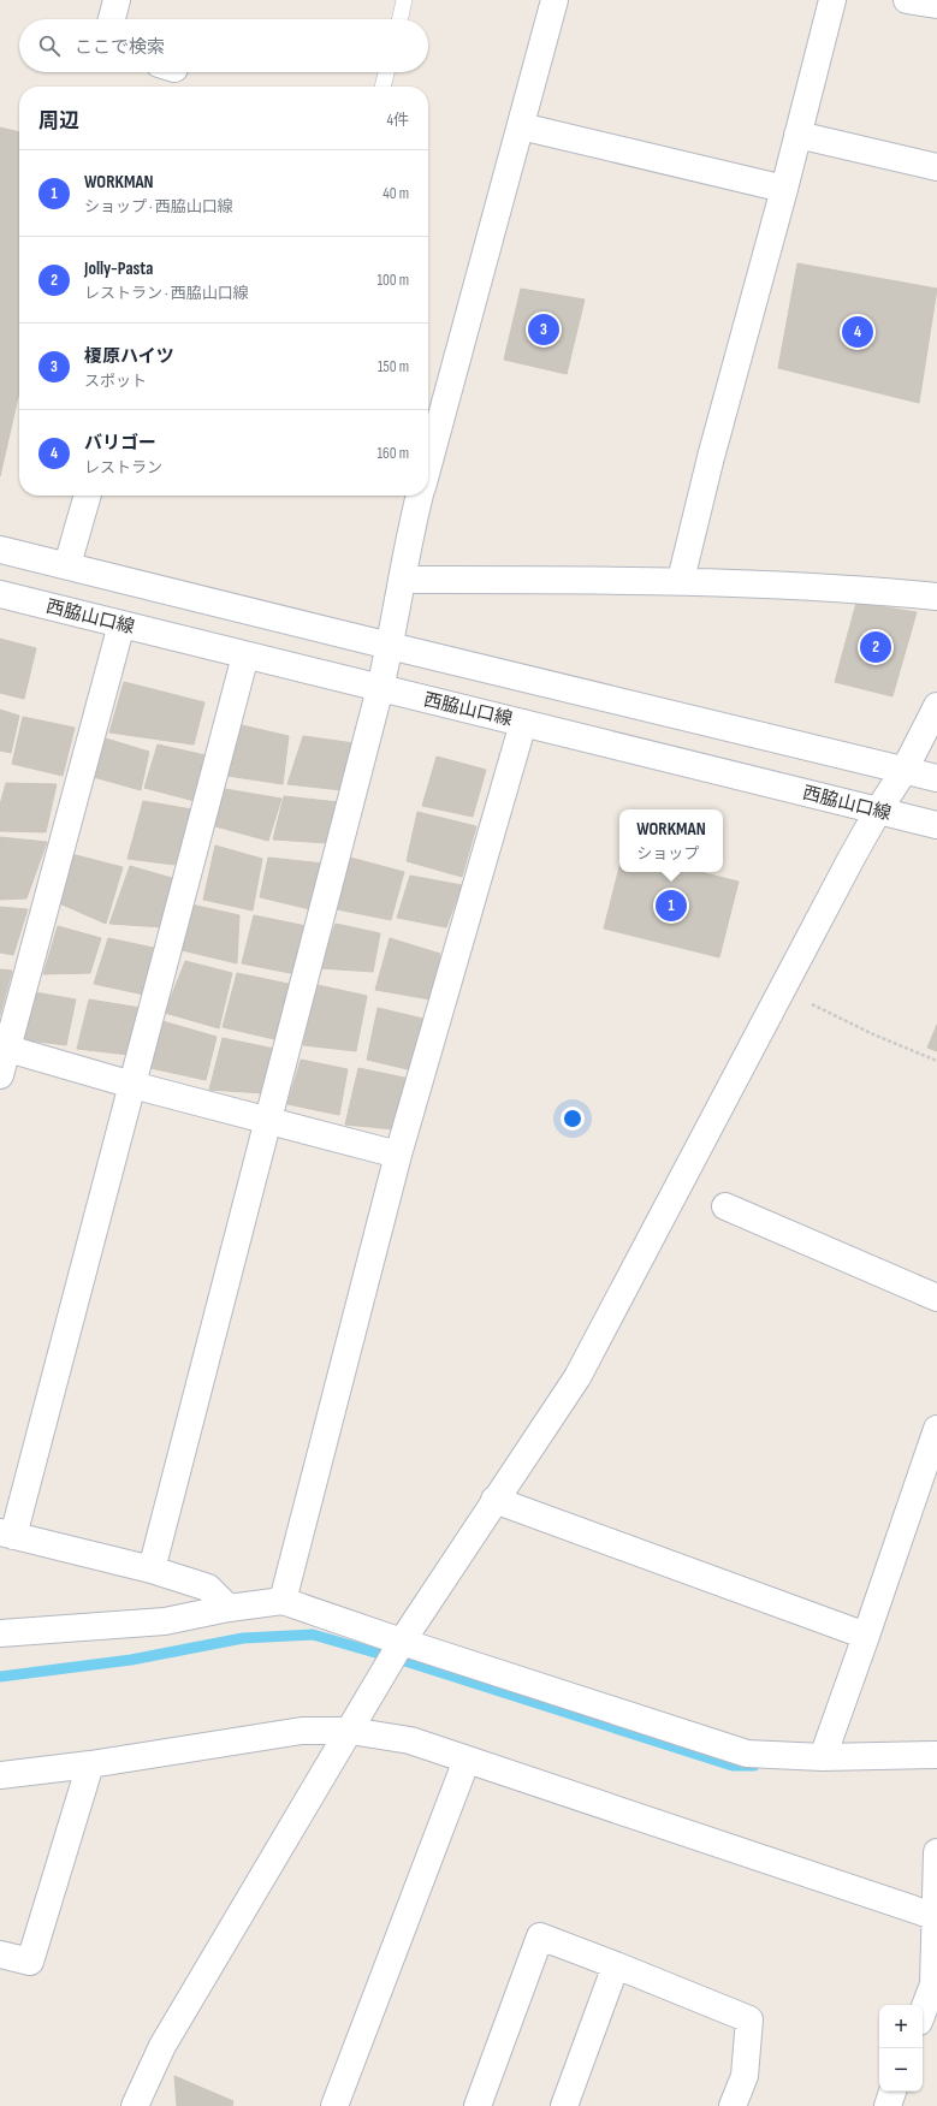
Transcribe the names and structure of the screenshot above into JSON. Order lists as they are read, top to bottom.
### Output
{
  "streets": {
    "street": ["西脇山口線"]
  },
  "page": {
    "search": "ここで検索",
    "heading": ["周辺", "4件"],
    "list": [
      {
        "mark": "1",
        "name": "WORKMAN",
        "note": "ショップ · 西脇山口線",
        "value": "40 m"
      },
      {
        "mark": "2",
        "name": "Jolly-Pasta",
        "note": "レストラン · 西脇山口線",
        "value": "100 m"
      },
      {
        "mark": "3",
        "name": "榎原ハイツ",
        "note": "スポット",
        "value": "150 m"
      },
      {
        "mark": "4",
        "name": "バリゴー",
        "note": "レストラン",
        "value": "160 m"
      }
    ],
    "pins": [
      "3",
      "4",
      "2",
      "1"
    ],
    "popup": ["WORKMAN", "ショップ"],
    "map_buttons": ["+", "−"]
  }
}
